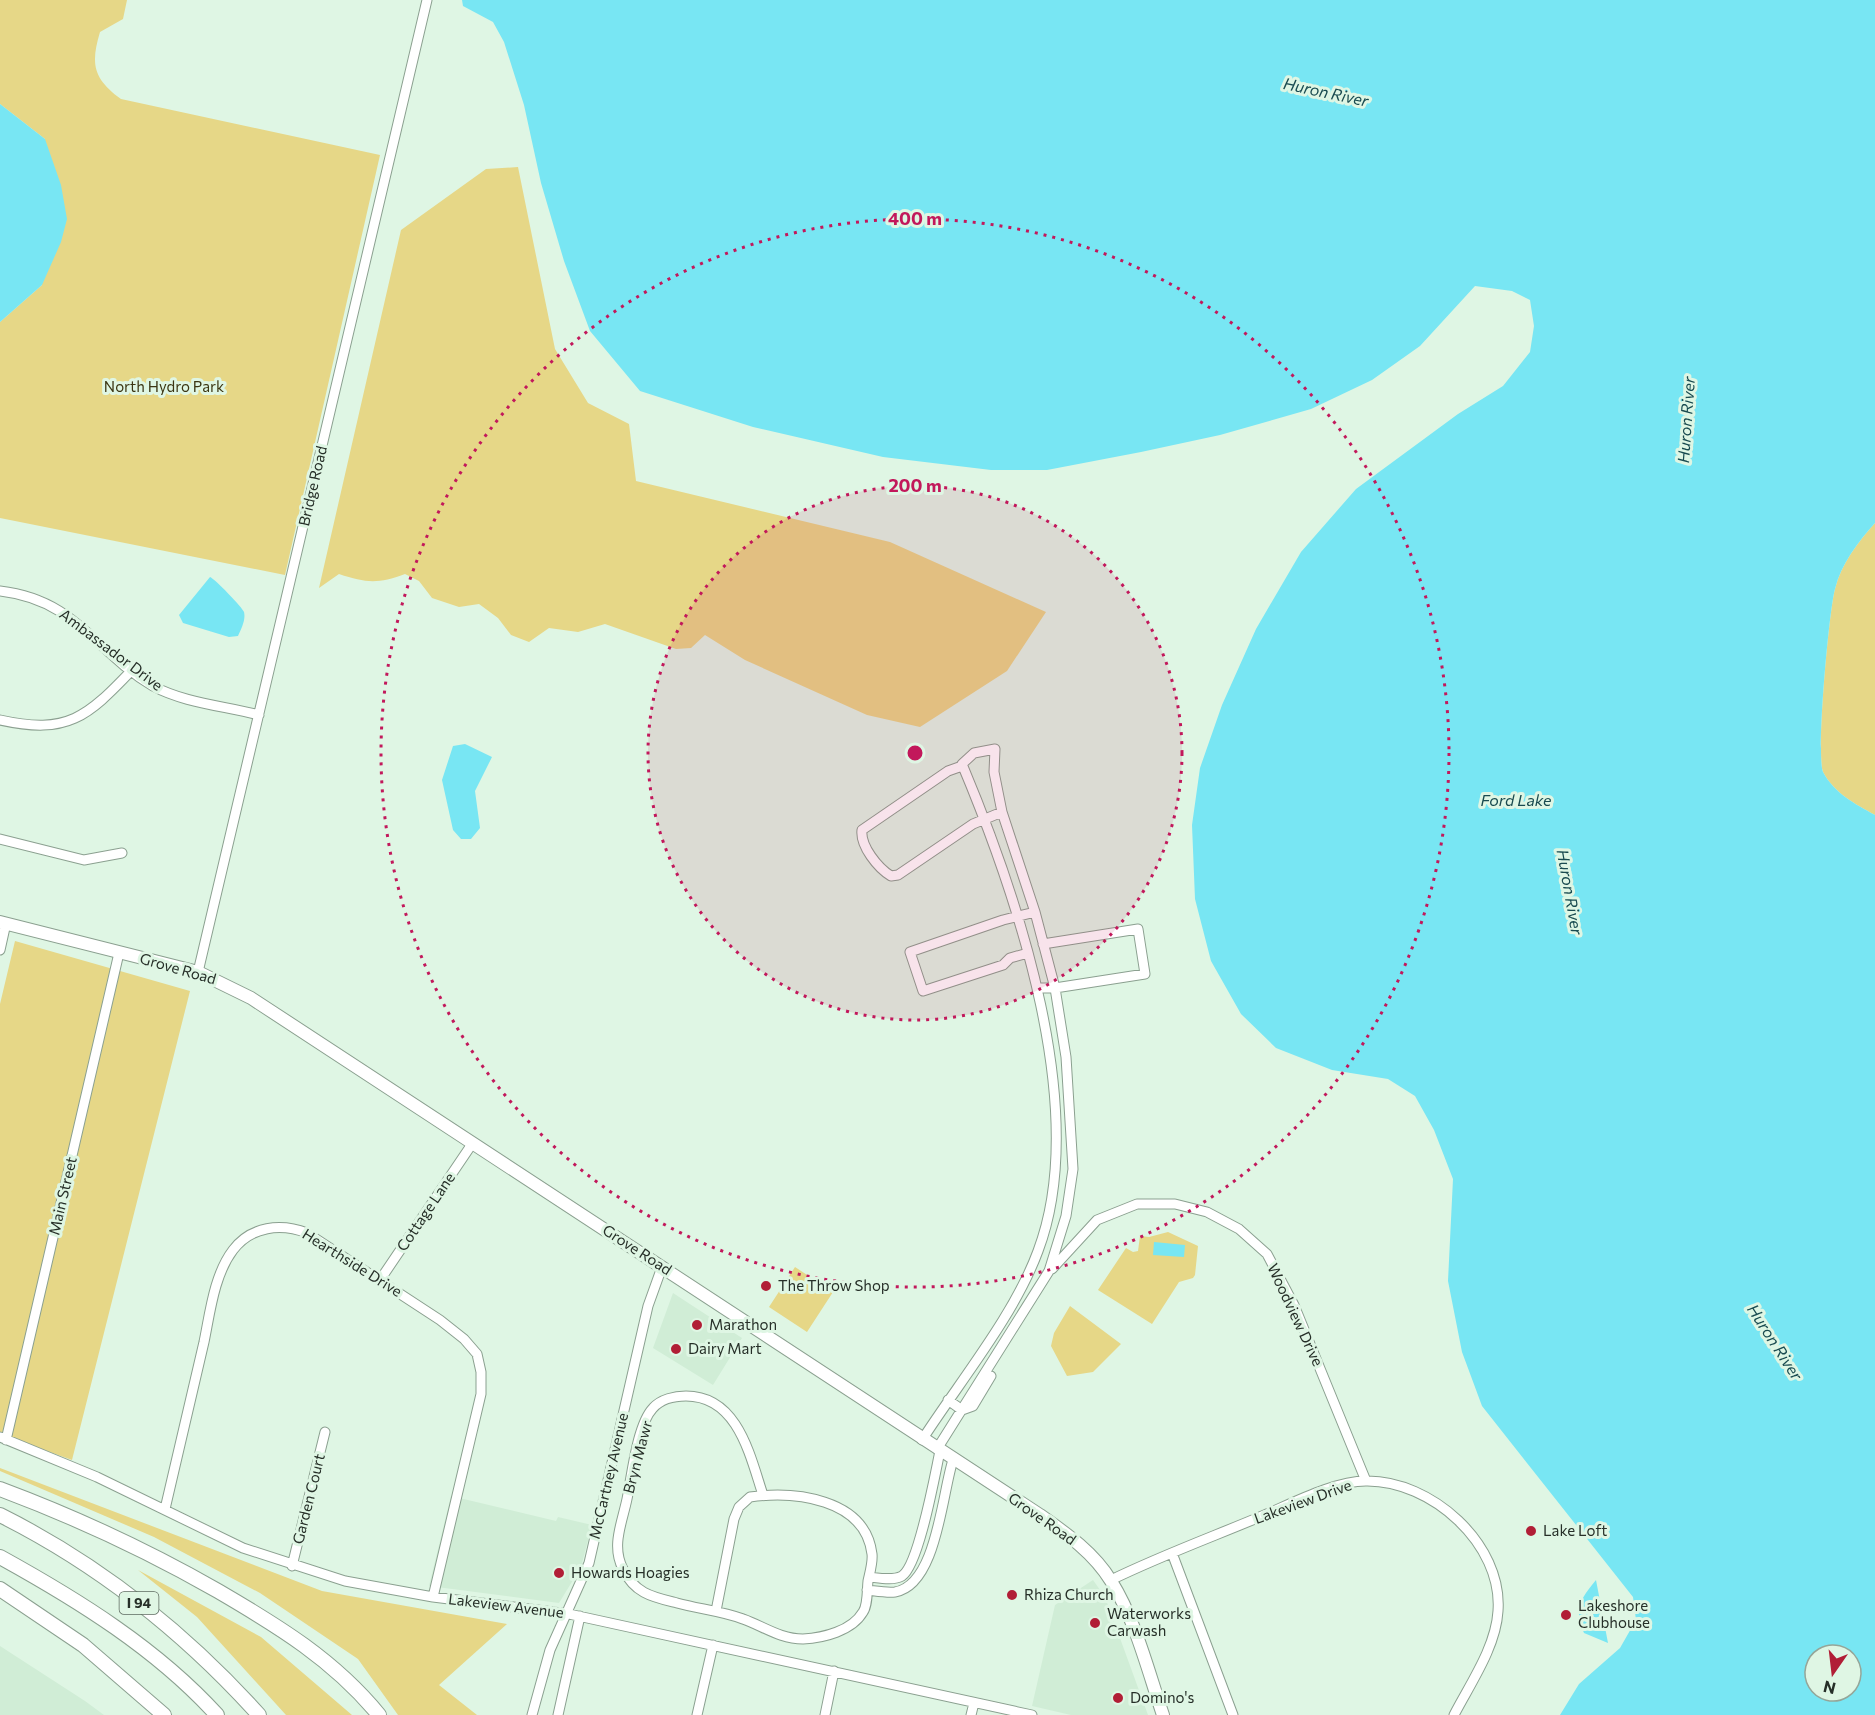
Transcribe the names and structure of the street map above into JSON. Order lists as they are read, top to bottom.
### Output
{
  "streets": {
    "highway": ["I 94"],
    "main road": ["Grove Road"],
    "street": [
      "Bridge Road",
      "Ambassador Drive",
      "Main Street",
      "Cottage Lane",
      "Hearthside Drive",
      "Woodview Drive",
      "Bryn Mawr",
      "McCartney Avenue",
      "Garden Court",
      "Lakeview Drive",
      "Lakeview Avenue"
    ]
  },
  "crossings": [
    ["Bridge Road", "Ambassador Drive"],
    ["Bridge Road", "Grove Road"],
    ["Grove Road", "Main Street"],
    ["Grove Road", "Cottage Lane"],
    ["Grove Road", "McCartney Avenue"],
    ["Main Street", "Lakeview Avenue"],
    ["Cottage Lane", "Hearthside Drive"],
    ["Hearthside Drive", "Lakeview Avenue"],
    ["Woodview Drive", "Lakeview Drive"],
    ["McCartney Avenue", "Lakeview Avenue"],
    ["Garden Court", "Lakeview Avenue"]
  ],
  "water": ["Huron River", "Ford Lake"],
  "parks": ["North Hydro Park"],
  "places": [
    "The Throw Shop",
    "Marathon",
    "Dairy Mart",
    "Lake Loft",
    "Howards Hoagies",
    "Rhiza Church",
    "Lakeshore Clubhouse",
    "Waterworks Carwash",
    "Domino's"
  ],
  "north": "bottom",
  "rings": ["400 m", "200 m"]
}
